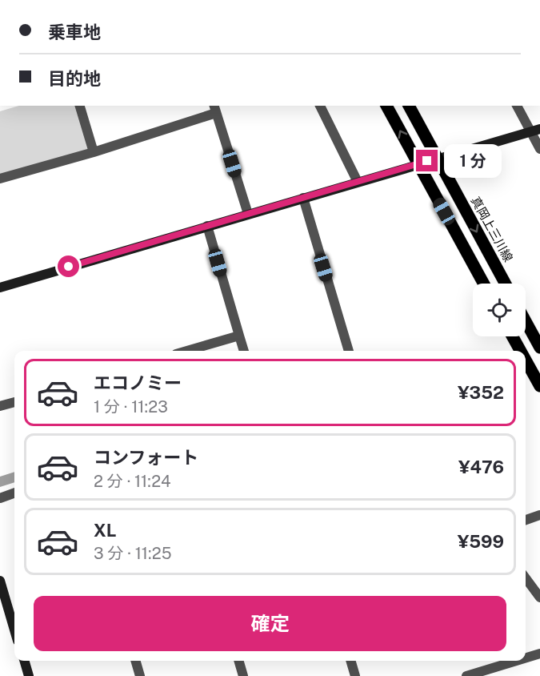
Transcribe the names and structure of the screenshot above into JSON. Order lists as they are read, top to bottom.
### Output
{
  "streets": {
    "main road": ["真岡上三川線"]
  },
  "page": {
    "banner": ["乗車地", "目的地"],
    "bubble": "1 分",
    "list": [
      {
        "name": "エコノミー",
        "note": "1 分 · 11:23",
        "value": "¥352"
      },
      {
        "name": "コンフォート",
        "note": "2 分 · 11:24",
        "value": "¥476"
      },
      {
        "name": "XL",
        "note": "3 分 · 11:25",
        "value": "¥599"
      }
    ],
    "buttons": "確定"
  }
}
